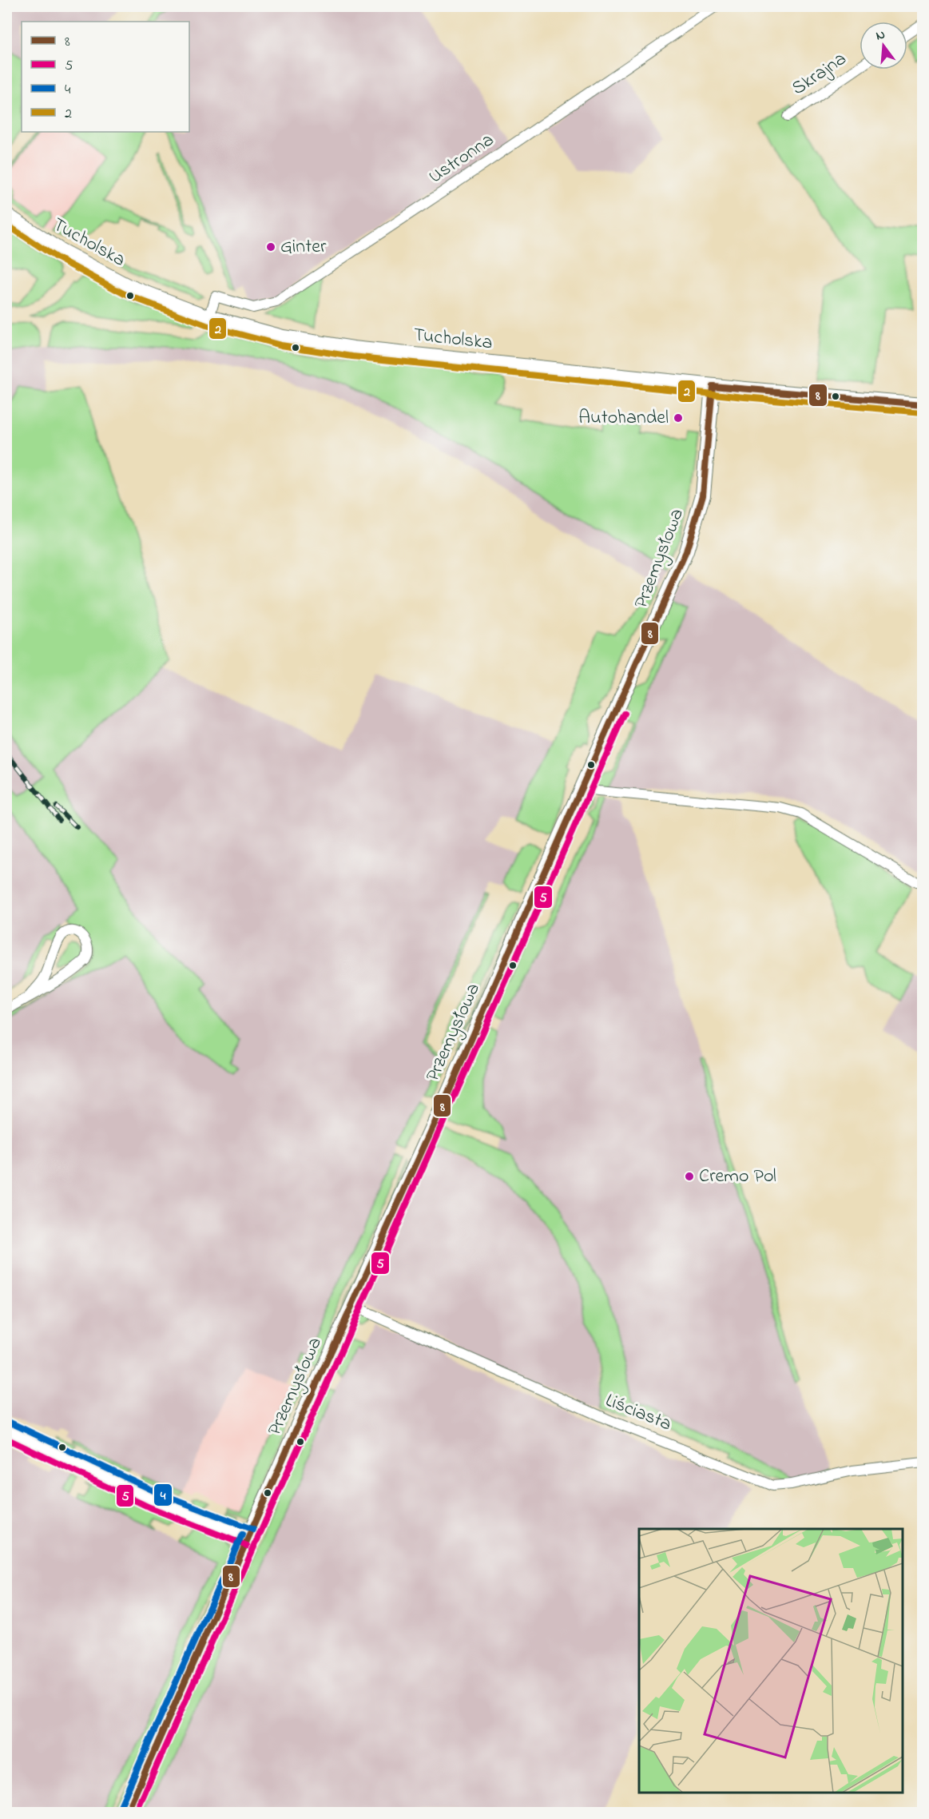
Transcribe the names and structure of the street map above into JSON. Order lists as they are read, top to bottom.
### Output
{
  "streets": {
    "street": [
      "Skrajna",
      "Ustronna",
      "Tucholska",
      "Przemysłowa",
      "Liściasta"
    ]
  },
  "crossings": [
    ["Ustronna", "Tucholska"],
    ["Tucholska", "Przemysłowa"],
    ["Przemysłowa", "Liściasta"]
  ],
  "places": ["Ginter", "Autohandel", "Cremo Pol"],
  "lines": [
    "transit line 2",
    "transit line 8",
    "transit line 5",
    "transit line 4"
  ],
  "legend": [
    "8",
    "5",
    "4",
    "2"
  ],
  "north": "top"
}
